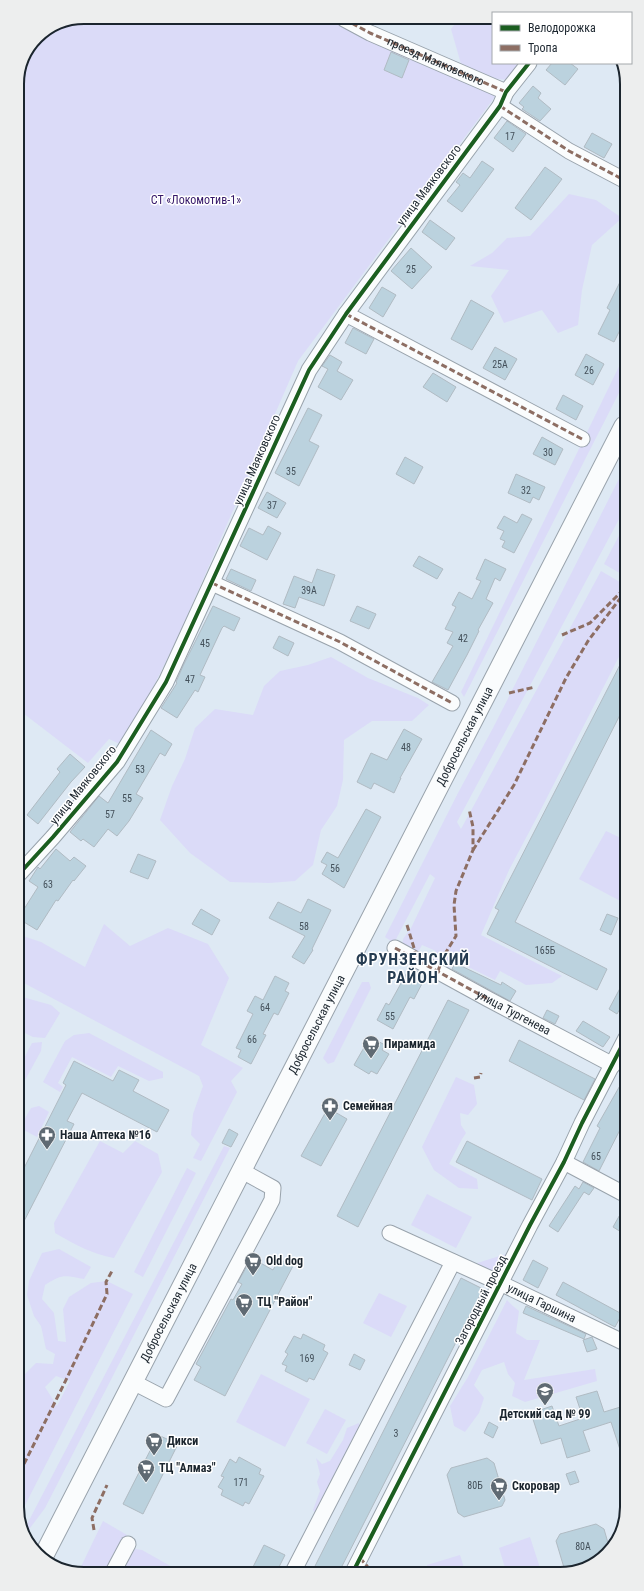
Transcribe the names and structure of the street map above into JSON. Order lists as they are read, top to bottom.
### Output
{
  "streets": {
    "main road": ["Добросельская улица"],
    "street": [
      "проезд Маяковского",
      "улица Маяковского",
      "улица Тургенева",
      "Загородный проезд",
      "улица Гаршина"
    ]
  },
  "crossings": [
    ["проезд Маяковского", "улица Маяковского"],
    ["улица Тургенева", "Загородный проезд"],
    ["Загородный проезд", "улица Гаршина"]
  ],
  "districts": ["ФРУНЗЕНСКИЙ РАЙОН"],
  "parks": ["СТ «Локомотив-1»"],
  "places": {
    "supermarket": [
      "Пирамида",
      "Old dog",
      "ТЦ \"Район\"",
      "Дикси",
      "ТЦ \"Алмаз\"",
      "Скоровар"
    ],
    "pharmacy": ["Семейная", "Наша Аптека №16"],
    "school or university": ["Детский сад № 99"]
  },
  "house_numbers": [
    "17",
    "25",
    "25А",
    "26",
    "30",
    "35",
    "32",
    "37",
    "39А",
    "42",
    "45",
    "47",
    "48",
    "53",
    "55",
    "57",
    "56",
    "63",
    "58",
    "165Б",
    "64",
    "55",
    "66",
    "65",
    "169",
    "3",
    "171",
    "80Б",
    "80А"
  ],
  "legend": ["Велодорожка", "Тропа"]
}
